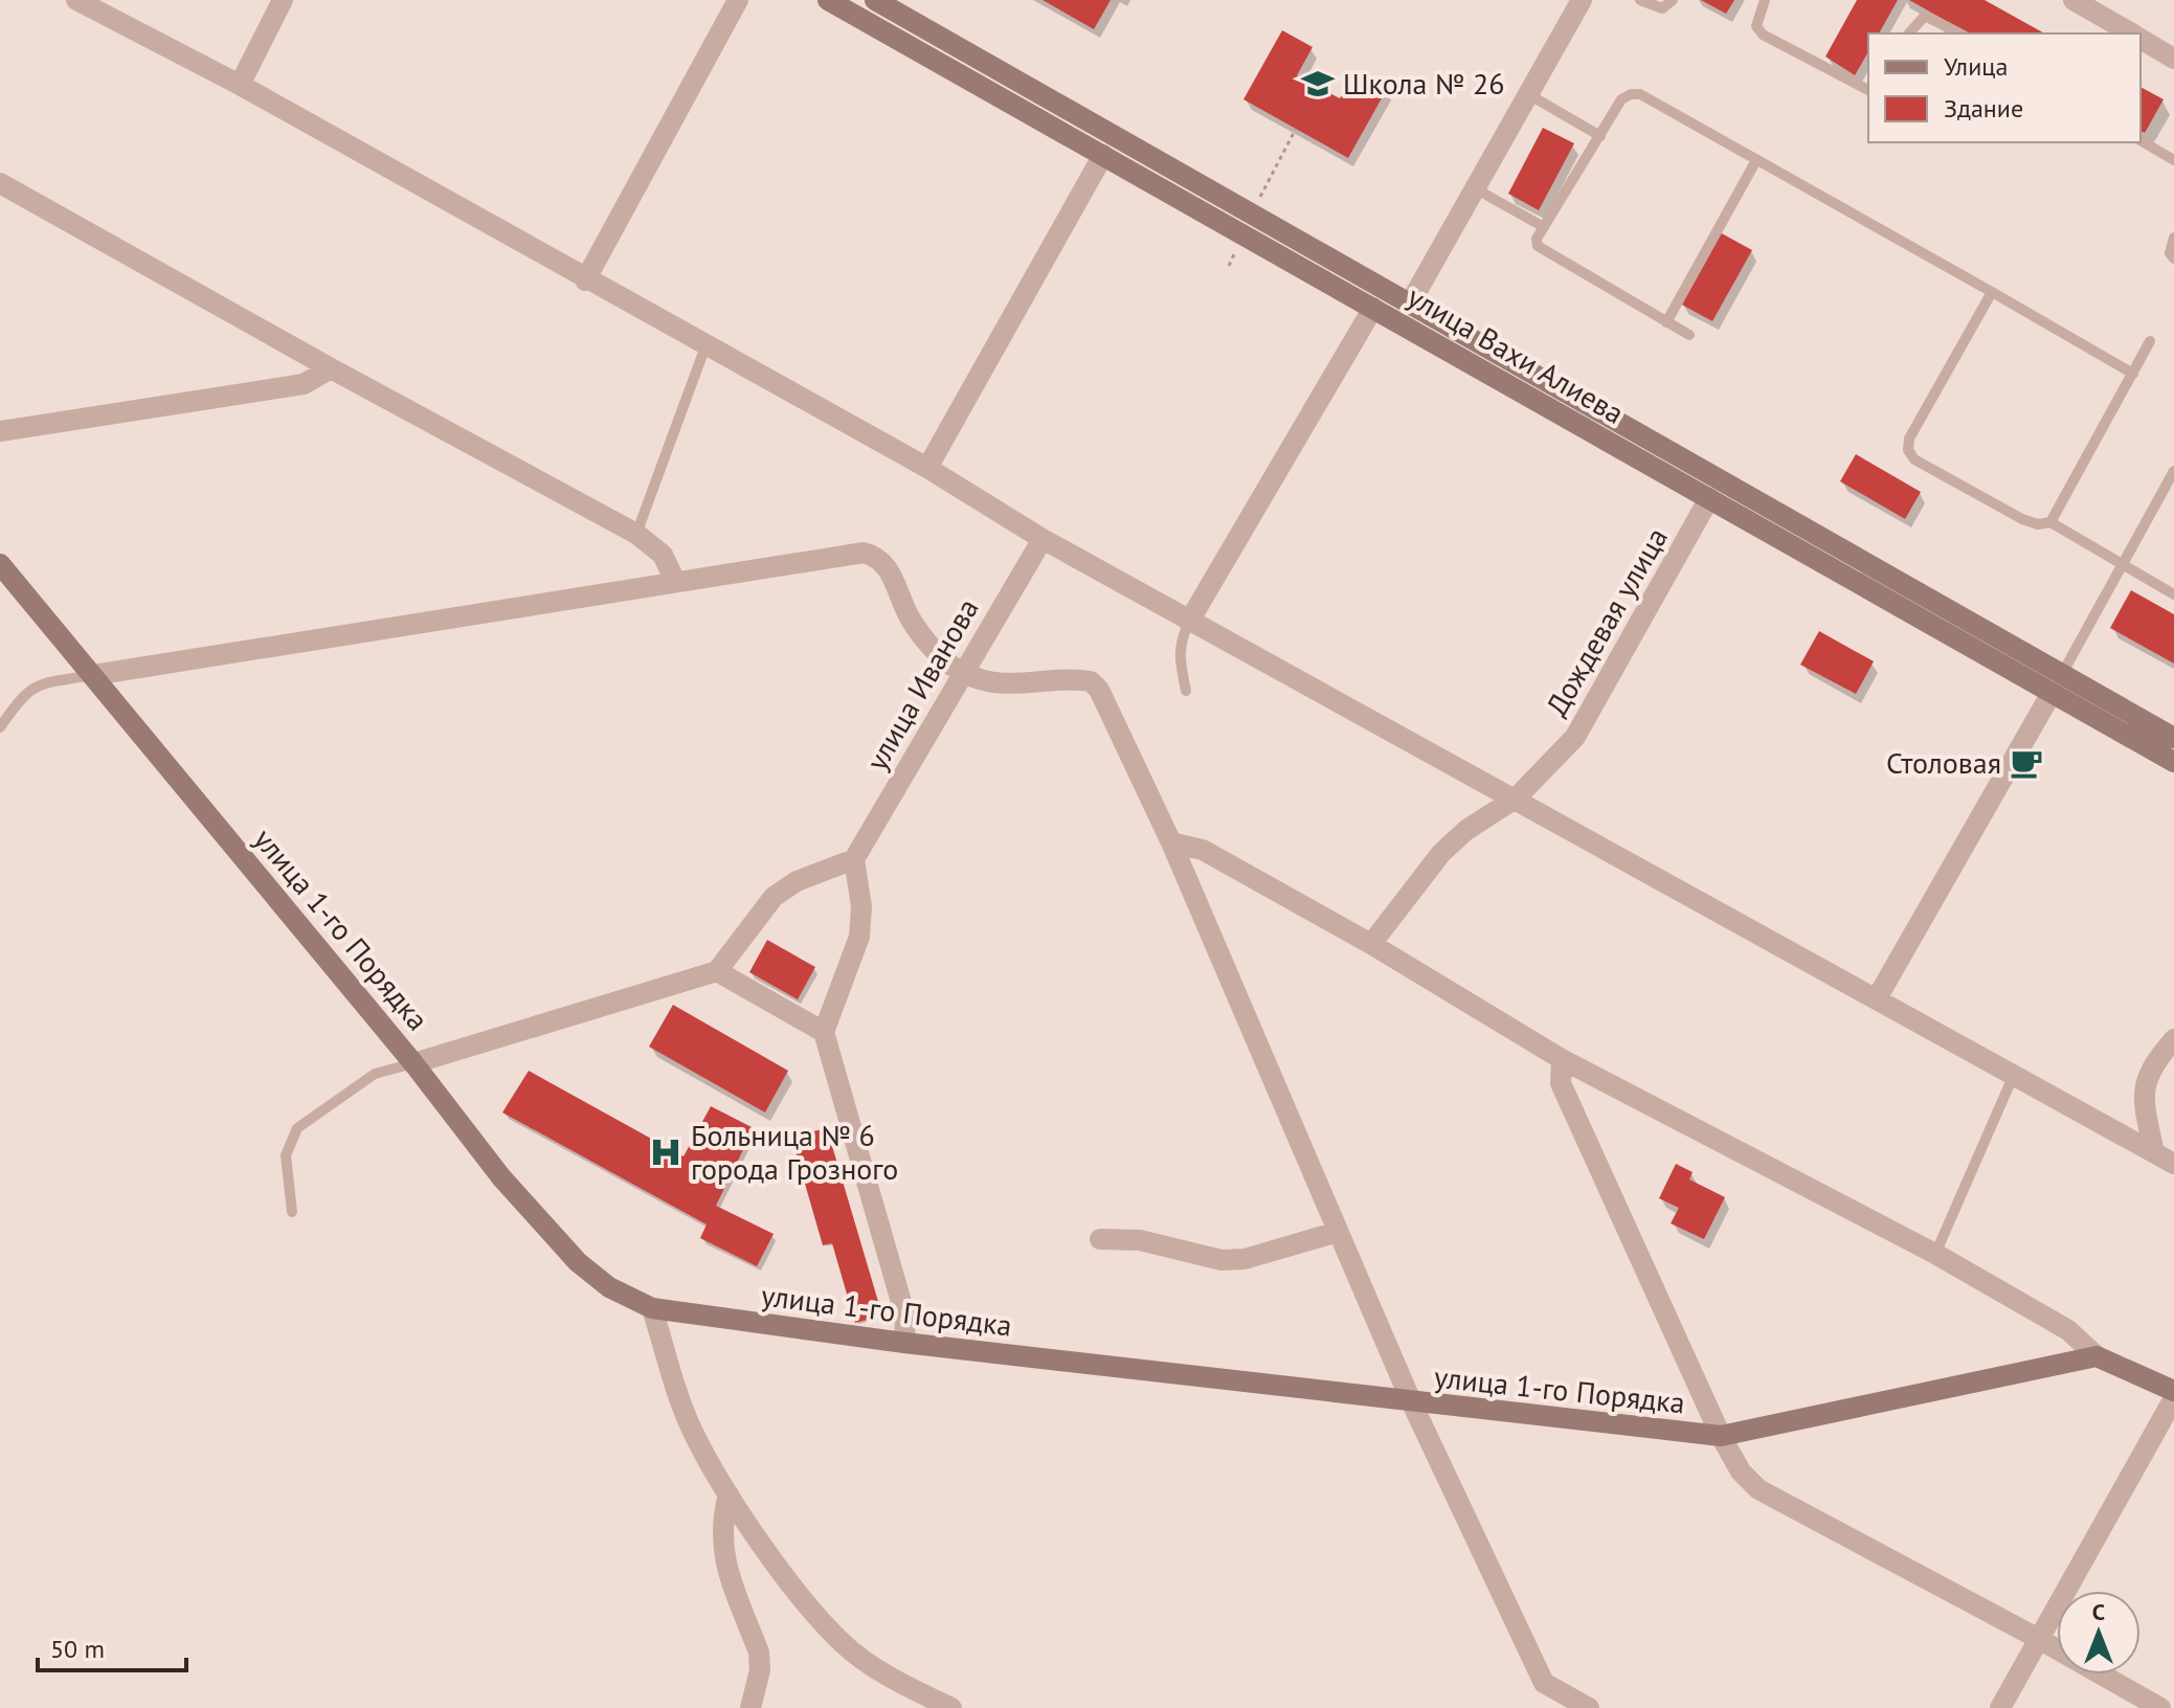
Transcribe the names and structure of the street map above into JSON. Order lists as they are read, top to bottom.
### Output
{
  "streets": {
    "main road": ["улица Вахи Алиева", "улица 1-го Порядка"],
    "street": ["Дождевая улица", "улица Иванова"]
  },
  "crossings": [
    ["улица Вахи Алиева", "Дождевая улица"]
  ],
  "places": {
    "school or university": ["Школа № 26"],
    "cafe": ["Столовая"],
    "hospital": ["Больница № 6 города Грозного"]
  },
  "legend": ["Улица", "Здание"],
  "scale_bar": "50 m",
  "north": "top"
}
